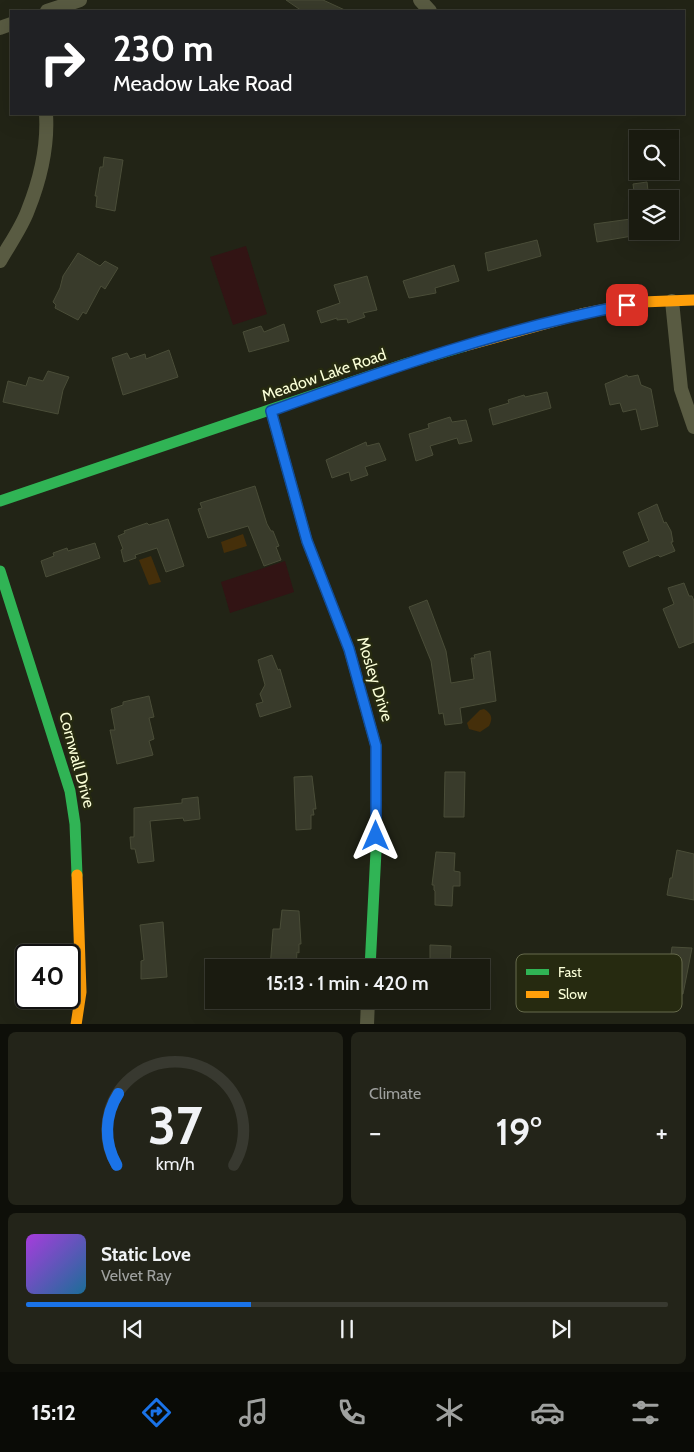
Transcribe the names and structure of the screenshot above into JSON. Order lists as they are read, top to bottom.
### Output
{
  "streets": {
    "street": ["Meadow Lake Road", "Mosley Drive", "Cornwall Drive"]
  },
  "crossings": [
    ["Meadow Lake Road", "Mosley Drive"]
  ],
  "legend": ["Fast", "Slow"],
  "page": {
    "turn": ["230 m", "Meadow Lake Road"],
    "limit": "40",
    "trip": "15:13 · 1 min · 420 m",
    "tile": "Climate",
    "heat": ["−", "19°", "+"],
    "song": ["Static Love", "Velvet Ray"],
    "tabs": "15:12",
    "gauge": ["37", "km/h"]
  }
}
